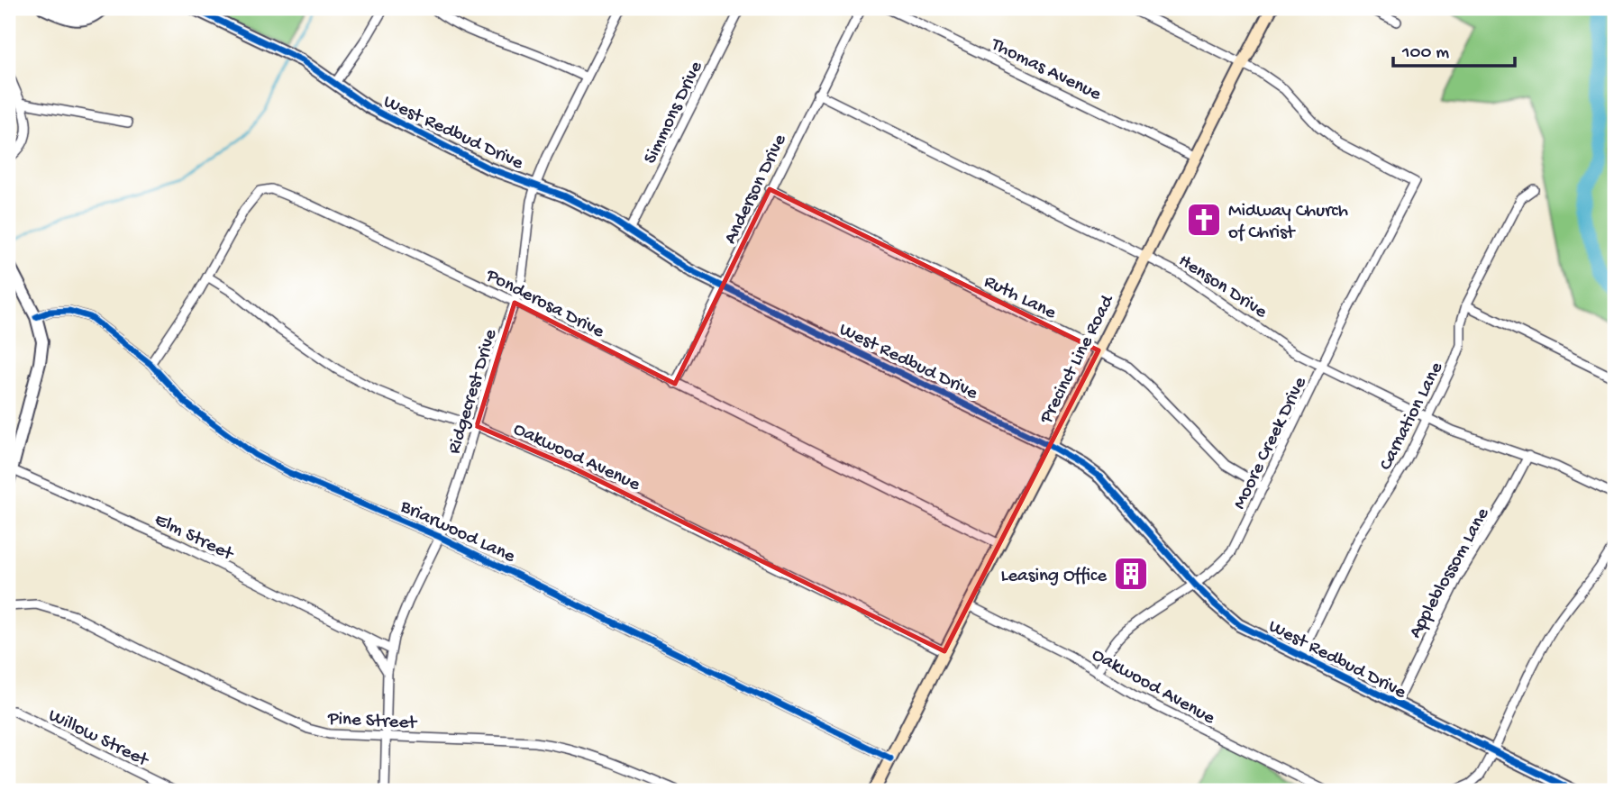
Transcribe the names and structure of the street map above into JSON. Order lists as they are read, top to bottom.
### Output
{
  "streets": {
    "main road": ["Precinct Line Road"],
    "street": [
      "Thomas Avenue",
      "Simmons Drive",
      "West Redbud Drive",
      "Anderson Drive",
      "Henson Drive",
      "Ruth Lane",
      "Ponderosa Drive",
      "Ridgecrest Drive",
      "Carnation Lane",
      "Moore Creek Drive",
      "Oakwood Avenue",
      "Briarwood Lane",
      "Elm Street",
      "Appleblossom Lane",
      "Pine Street",
      "Willow Street"
    ]
  },
  "crossings": [
    ["Thomas Avenue", "Precinct Line Road"],
    ["Simmons Drive", "West Redbud Drive"],
    ["West Redbud Drive", "Anderson Drive"],
    ["West Redbud Drive", "Precinct Line Road"],
    ["West Redbud Drive", "Ridgecrest Drive"],
    ["West Redbud Drive", "Carnation Lane"],
    ["West Redbud Drive", "Moore Creek Drive"],
    ["West Redbud Drive", "Appleblossom Lane"],
    ["Anderson Drive", "Henson Drive"],
    ["Anderson Drive", "Ruth Lane"],
    ["Anderson Drive", "Ponderosa Drive"],
    ["Henson Drive", "Precinct Line Road"],
    ["Henson Drive", "Carnation Lane"],
    ["Henson Drive", "Moore Creek Drive"],
    ["Henson Drive", "Appleblossom Lane"],
    ["Ruth Lane", "Precinct Line Road"],
    ["Ruth Lane", "Moore Creek Drive"],
    ["Ponderosa Drive", "Precinct Line Road"],
    ["Ponderosa Drive", "Ridgecrest Drive"],
    ["Ponderosa Drive", "Oakwood Avenue"],
    ["Ponderosa Drive", "Briarwood Lane"],
    ["Precinct Line Road", "Moore Creek Drive"],
    ["Precinct Line Road", "Oakwood Avenue"],
    ["Precinct Line Road", "Briarwood Lane"],
    ["Ridgecrest Drive", "Oakwood Avenue"],
    ["Ridgecrest Drive", "Briarwood Lane"],
    ["Ridgecrest Drive", "Elm Street"],
    ["Ridgecrest Drive", "Pine Street"],
    ["Moore Creek Drive", "Oakwood Avenue"]
  ],
  "places": {
    "church": ["Midway Church of Christ"],
    "building": ["Leasing Office"]
  },
  "scale_bar": "100 m"
}
